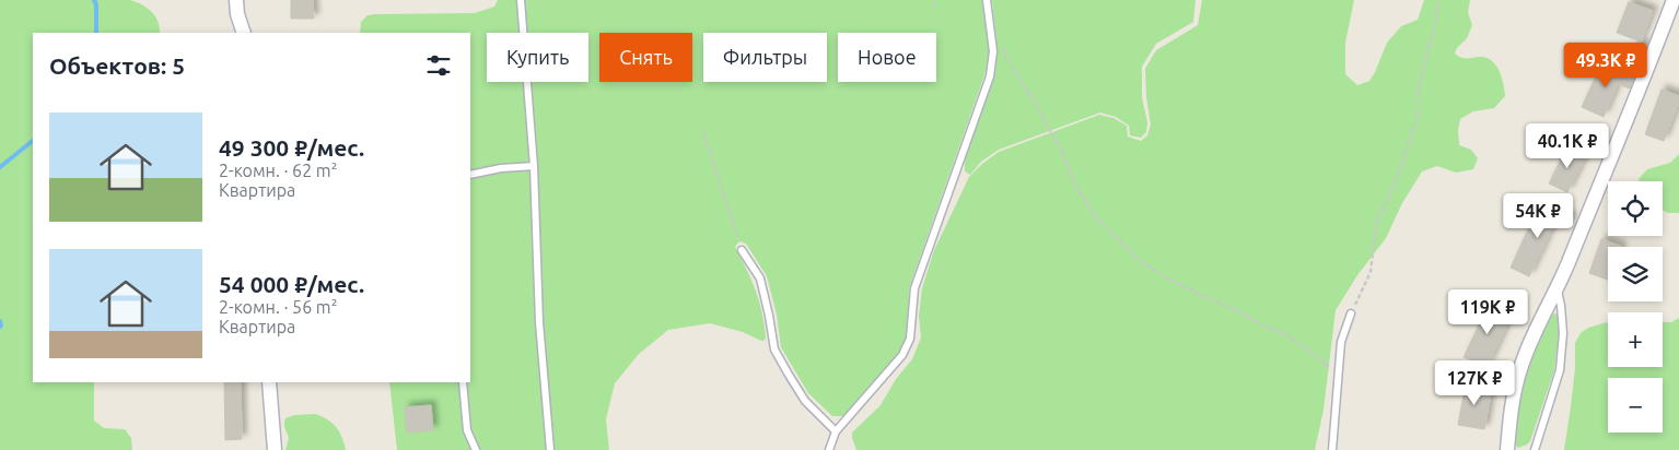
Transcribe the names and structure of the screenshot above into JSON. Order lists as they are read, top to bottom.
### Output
{
  "page": {
    "chip": [
      "Купить",
      "Снять",
      "Фильтры",
      "Новое"
    ],
    "heading": "Объектов: 5",
    "price": [
      "49.3K ₽",
      "40.1K ₽",
      "54K ₽",
      "119K ₽",
      "127K ₽"
    ],
    "list": [
      {
        "name": "49 300 ₽/мес.",
        "note": "2-комн. · 62 m² · Квартира"
      },
      {
        "name": "54 000 ₽/мес.",
        "note": "2-комн. · 56 m² · Квартира"
      }
    ],
    "map_buttons": ["+", "−"]
  }
}
